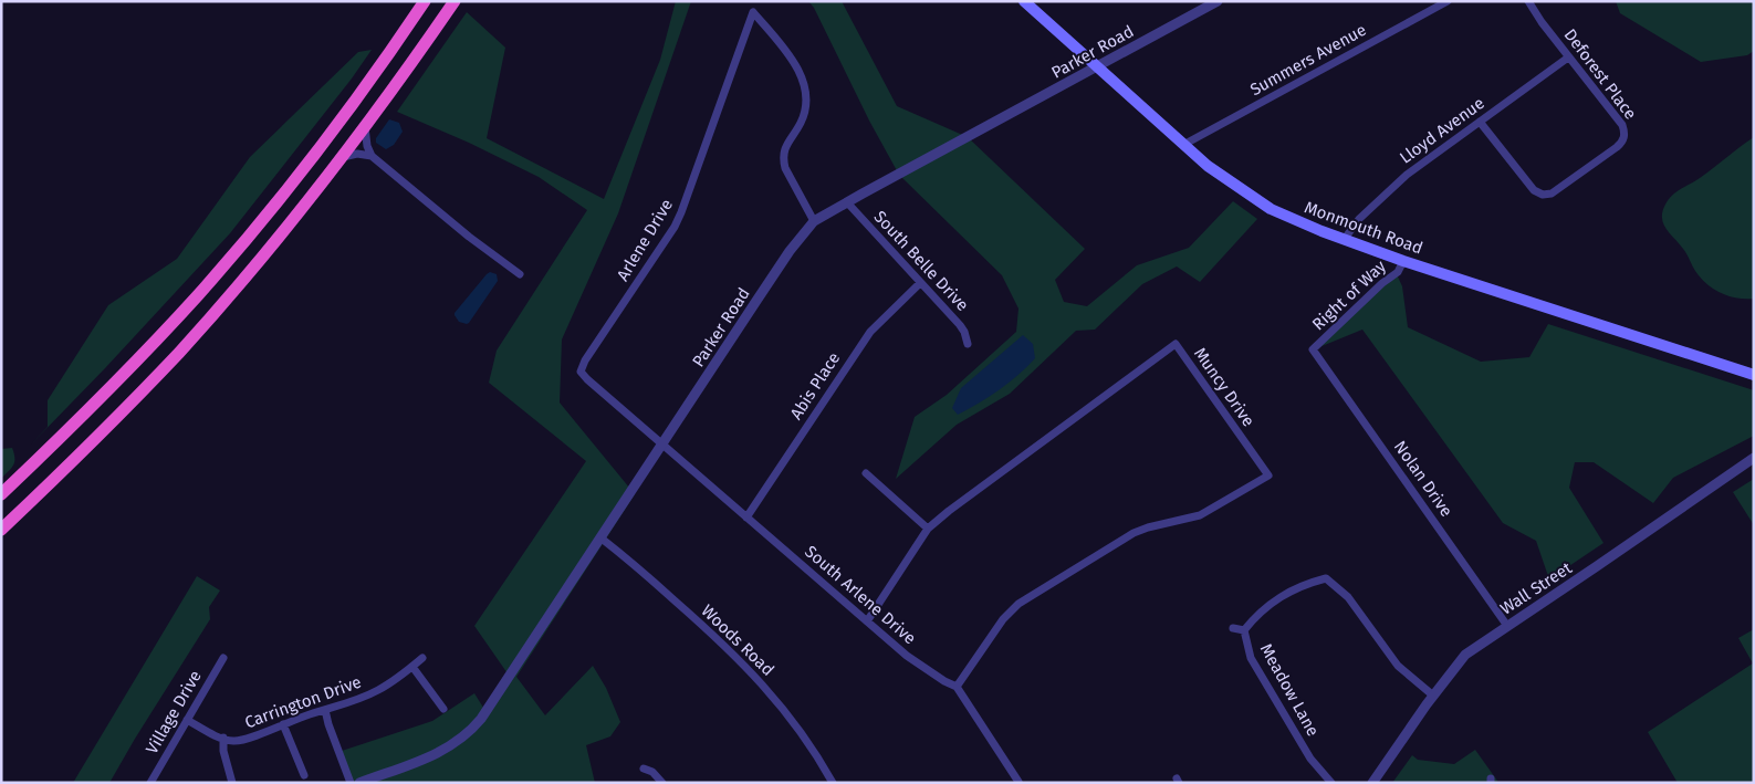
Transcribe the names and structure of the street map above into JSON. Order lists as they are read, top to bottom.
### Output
{
  "streets": {
    "main road": ["Monmouth Road"],
    "street": [
      "Parker Road",
      "Summers Avenue",
      "Deforest Place",
      "Lloyd Avenue",
      "Arlene Drive",
      "South Belle Drive",
      "Right of Way",
      "Abis Place",
      "Muncy Drive",
      "Nolan Drive",
      "Wall Street",
      "South Arlene Drive",
      "Woods Road",
      "Meadow Lane",
      "Carrington Drive",
      "Village Drive"
    ]
  },
  "crossings": [
    ["Parker Road", "Monmouth Road"],
    ["Parker Road", "Arlene Drive"],
    ["Parker Road", "South Belle Drive"],
    ["Parker Road", "South Arlene Drive"],
    ["Parker Road", "Woods Road"],
    ["Summers Avenue", "Monmouth Road"],
    ["Deforest Place", "Lloyd Avenue"],
    ["Lloyd Avenue", "Monmouth Road"],
    ["Monmouth Road", "Right of Way"],
    ["Arlene Drive", "South Arlene Drive"],
    ["South Belle Drive", "Abis Place"],
    ["Right of Way", "Nolan Drive"],
    ["Abis Place", "South Arlene Drive"],
    ["Muncy Drive", "South Arlene Drive"],
    ["Nolan Drive", "Wall Street"],
    ["Wall Street", "Meadow Lane"]
  ]
}
